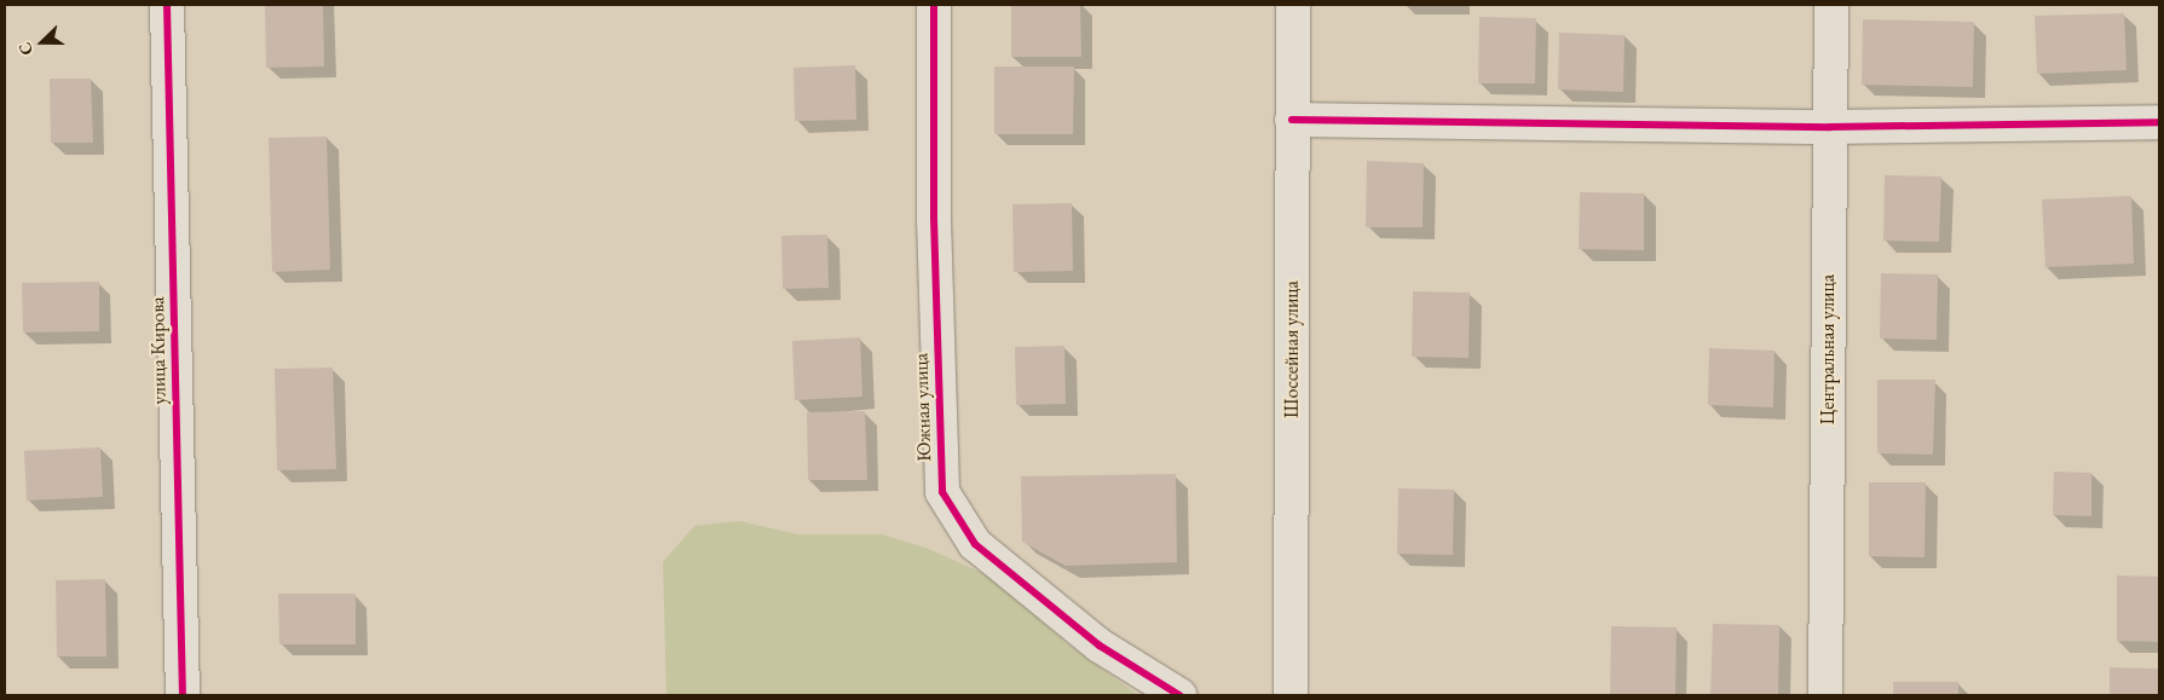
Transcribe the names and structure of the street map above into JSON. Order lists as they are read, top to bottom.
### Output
{
  "streets": {
    "street": [
      "Шоссейная улица",
      "Центральная улица",
      "улица Кирова",
      "Южная улица"
    ]
  },
  "north": "left"
}
